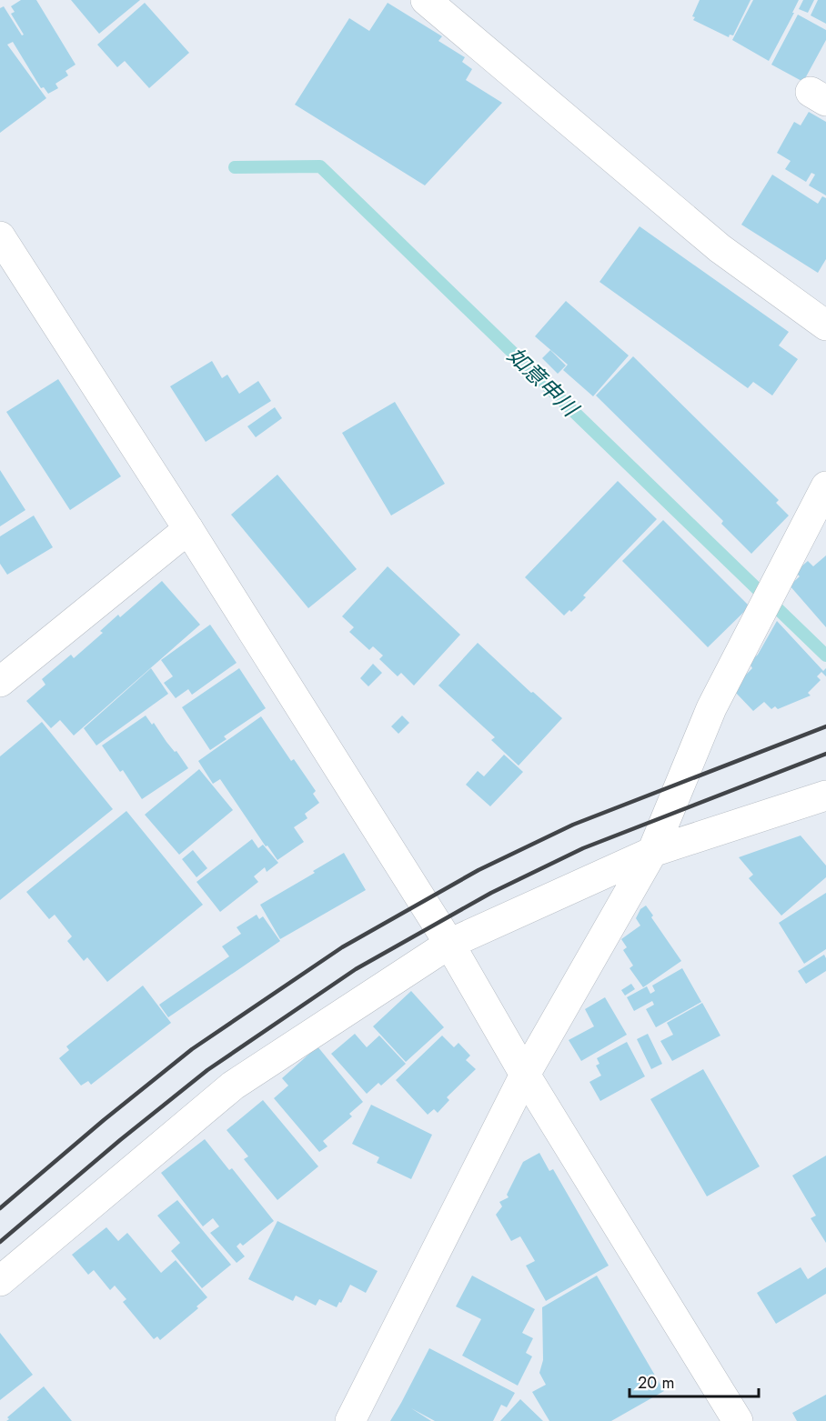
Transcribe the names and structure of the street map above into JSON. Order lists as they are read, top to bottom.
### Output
{
  "water": ["如意申川"],
  "scale_bar": "20 m"
}
